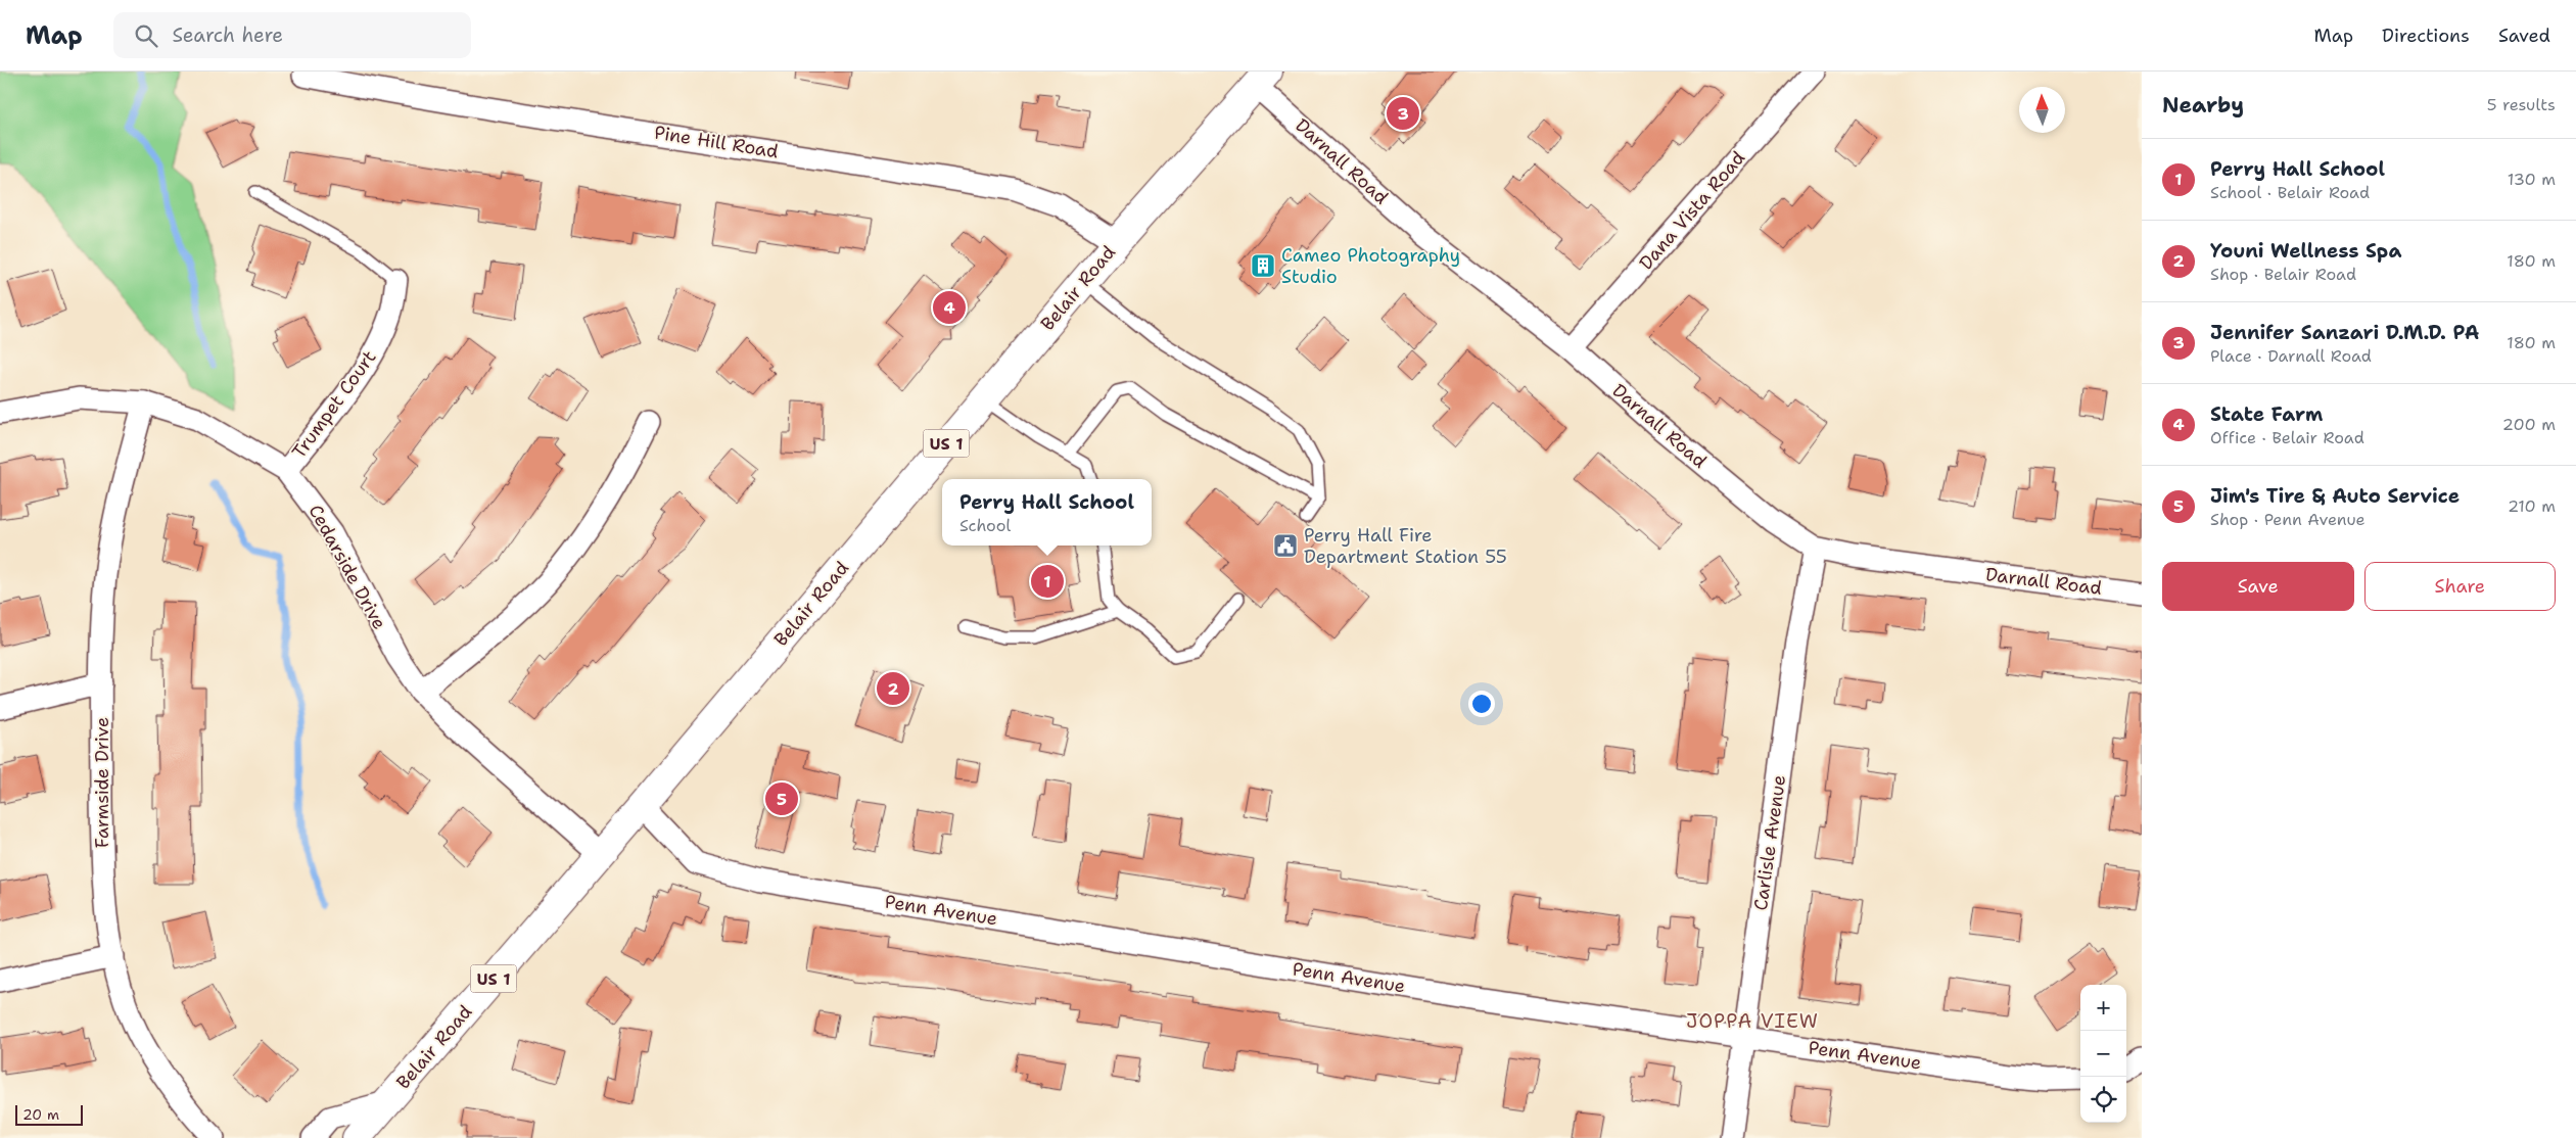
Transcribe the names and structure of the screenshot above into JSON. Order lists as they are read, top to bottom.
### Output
{
  "streets": {
    "highway": ["Belair Road", "US 1"],
    "street": [
      "Pine Hill Road",
      "Darnall Road",
      "Dana Vista Road",
      "Trumpet Court",
      "Cedarside Drive",
      "Farmside Drive",
      "Carlisle Avenue",
      "Penn Avenue"
    ]
  },
  "crossings": [
    ["Pine Hill Road", "Belair Road"],
    ["Darnall Road", "Dana Vista Road"],
    ["Darnall Road", "Belair Road"],
    ["Darnall Road", "Carlisle Avenue"],
    ["Belair Road", "Cedarside Drive"],
    ["Belair Road", "Penn Avenue"],
    ["Trumpet Court", "Cedarside Drive"],
    ["Cedarside Drive", "Farmside Drive"],
    ["Carlisle Avenue", "Penn Avenue"]
  ],
  "districts": ["JOPPA VIEW"],
  "places": {
    "building": ["Cameo Photography Studio"],
    "public building": ["Perry Hall Fire Department Station 55"]
  },
  "scale_bar": "20 m",
  "north": "top",
  "page": {
    "header": "Map",
    "search": "Search here",
    "nav": ["Map", "Directions", "Saved"],
    "heading": ["Nearby", "5 results"],
    "pins": [
      "3",
      "4",
      "1",
      "2",
      "5"
    ],
    "list": [
      {
        "mark": "1",
        "name": "Perry Hall School",
        "note": "School · Belair Road",
        "value": "130 m"
      },
      {
        "mark": "2",
        "name": "Youni Wellness Spa",
        "note": "Shop · Belair Road",
        "value": "180 m"
      },
      {
        "mark": "3",
        "name": "Jennifer Sanzari D.M.D. PA",
        "note": "Place · Darnall Road",
        "value": "180 m"
      },
      {
        "mark": "4",
        "name": "State Farm",
        "note": "Office · Belair Road",
        "value": "200 m"
      },
      {
        "mark": "5",
        "name": "Jim's Tire & Auto Service",
        "note": "Shop · Penn Avenue",
        "value": "210 m"
      }
    ],
    "popup": ["Perry Hall School", "School"],
    "buttons": ["Save", "Share"],
    "map_buttons": ["+", "−"],
    "scale": "20 m"
  }
}
